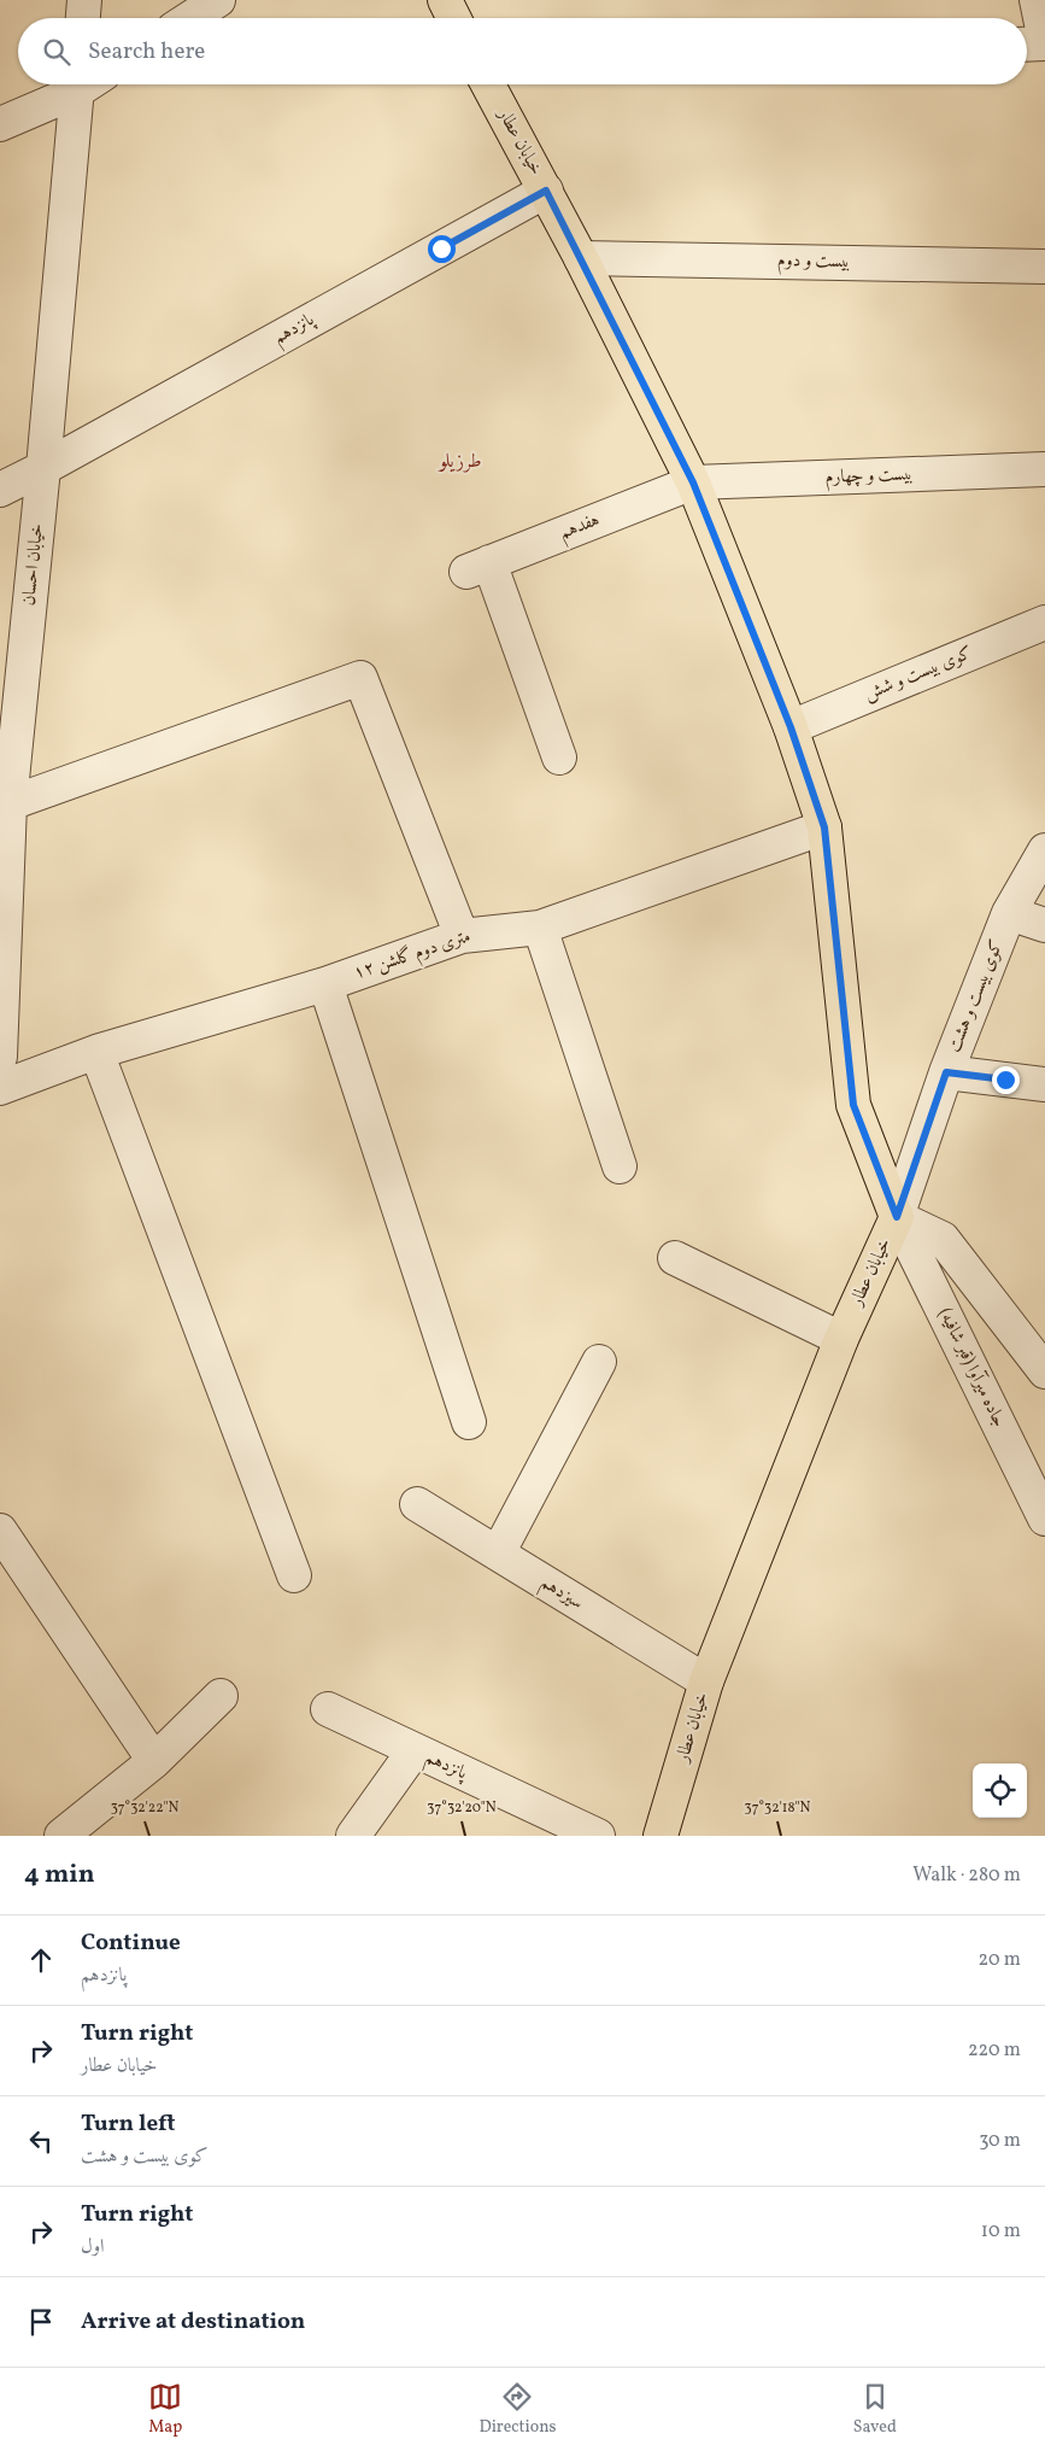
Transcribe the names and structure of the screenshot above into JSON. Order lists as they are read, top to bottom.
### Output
{
  "streets": {
    "main road": ["خیابان عطار"],
    "street": [
      "بیست و دوم",
      "پانزدهم",
      "بیست و چهارم",
      "هفدهم",
      "خیابان احسان",
      "کوی بیست و شش",
      "۱۲ متری دوم گلشن",
      "کوی بیست و هشت",
      "جاده میرآوا (قبر شافیه)",
      "سیزدهم"
    ]
  },
  "crossings": [
    ["خیابان عطار", "بیست و دوم"],
    ["خیابان عطار", "پانزدهم"],
    ["خیابان عطار", "بیست و چهارم"],
    ["خیابان عطار", "هفدهم"],
    ["خیابان عطار", "کوی بیست و شش"],
    ["خیابان عطار", "۱۲ متری دوم گلشن"],
    ["خیابان عطار", "کوی بیست و هشت"],
    ["خیابان عطار", "جاده میرآوا (قبر شافیه)"],
    ["خیابان عطار", "سیزدهم"],
    ["پانزدهم", "خیابان احسان"],
    ["بیست و چهارم", "هفدهم"],
    ["کوی بیست و هشت", "جاده میرآوا (قبر شافیه)"]
  ],
  "districts": ["طرزیلو"],
  "page": {
    "search": "Search here",
    "heading": ["4 min", "Walk · 280 m"],
    "list": [
      ["Continue", "پانزدهم", "20 m"],
      ["Turn right", "خیابان عطار", "220 m"],
      ["Turn left", "کوی بیست و هشت", "30 m"],
      ["Turn right", "اول", "10 m"],
      "Arrive at destination"
    ],
    "nav": ["Map", "Directions", "Saved"]
  },
  "coordinates": ["37°32'22\"N", "37°32'20\"N", "37°32'18\"N"]
}
